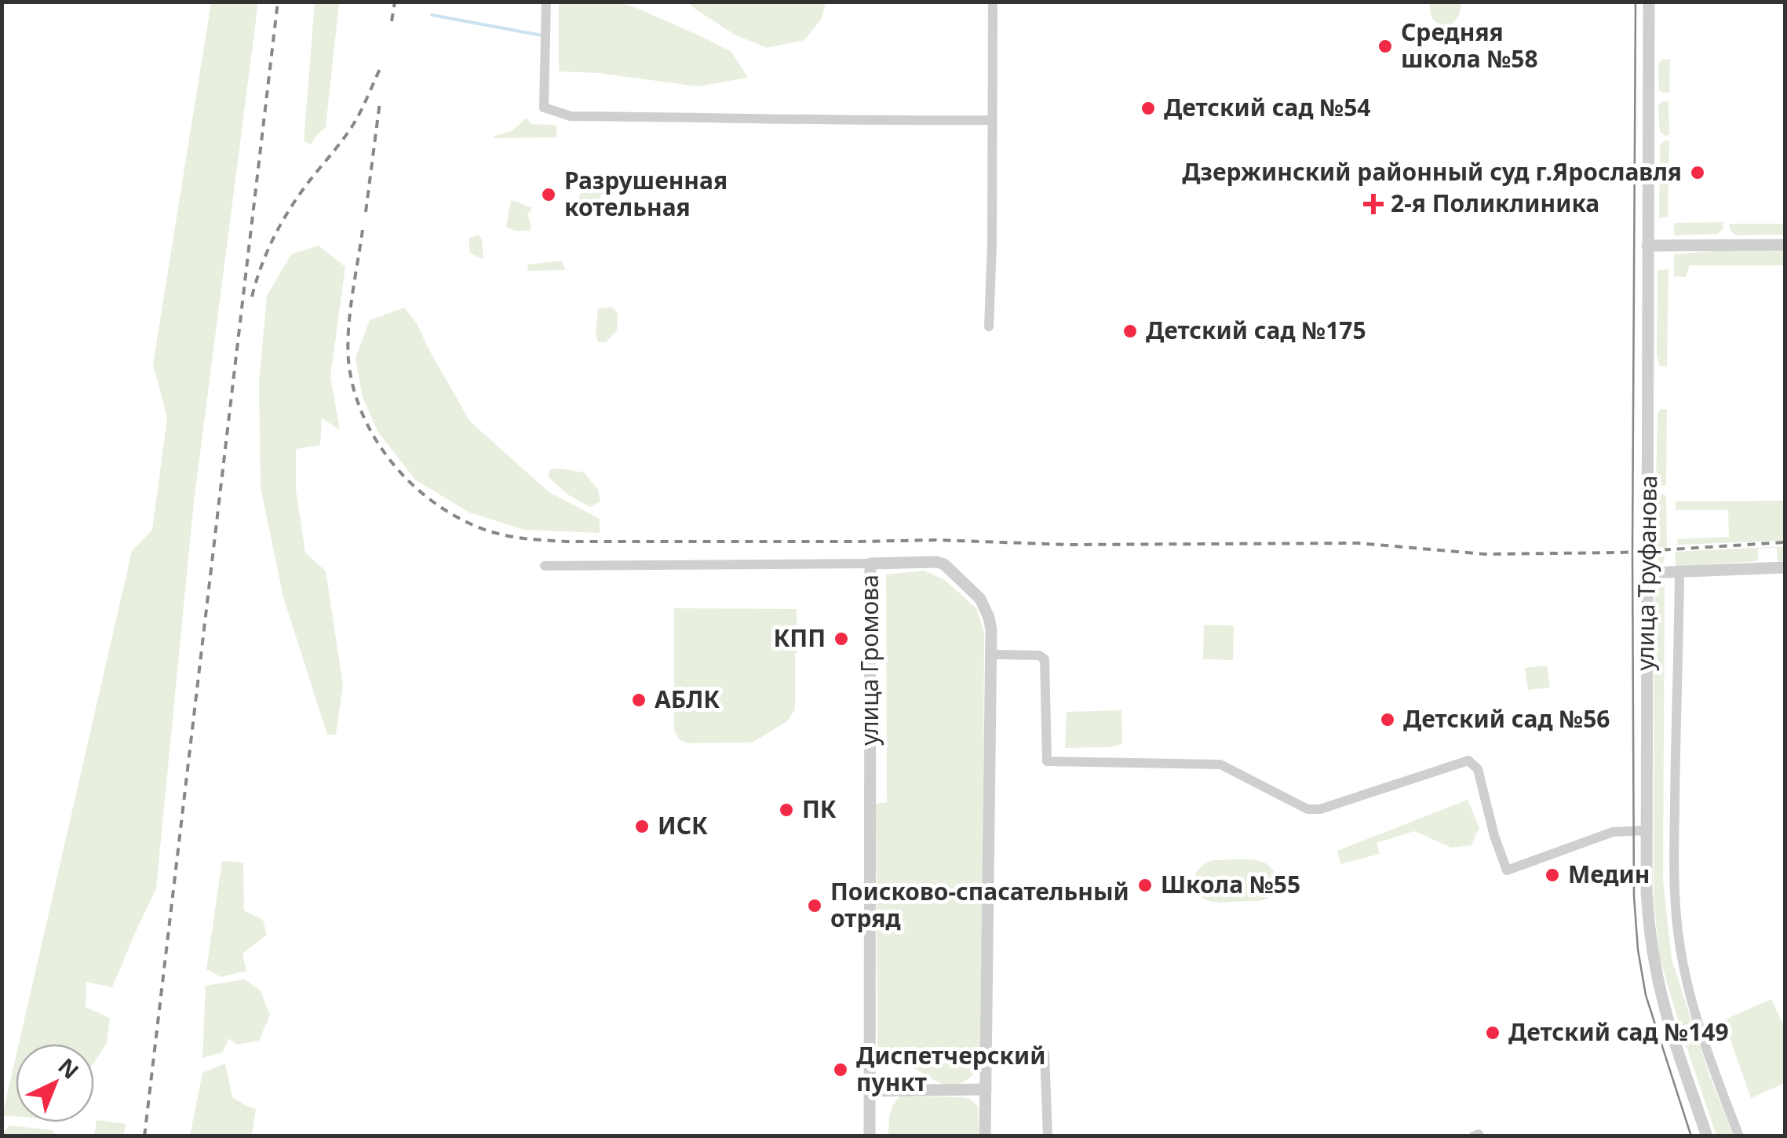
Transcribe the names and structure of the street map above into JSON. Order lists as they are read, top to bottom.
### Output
{
  "streets": {
    "street": ["улица Труфанова", "улица Громова"]
  },
  "places": {
    "other": [
      "Средняя школа №58",
      "Детский сад №54",
      "Дзержинский районный суд г.Ярославля",
      "Разрушенная котельная",
      "Детский сад №175",
      "КПП",
      "АБЛК",
      "Детский сад №56",
      "ПК",
      "ИСК",
      "Медин",
      "Школа №55",
      "Поисково-спасательный отряд",
      "Детский сад №149",
      "Диспетчерский пункт"
    ],
    "health": ["2-я Поликлиника"]
  },
  "north": "top right"
}
